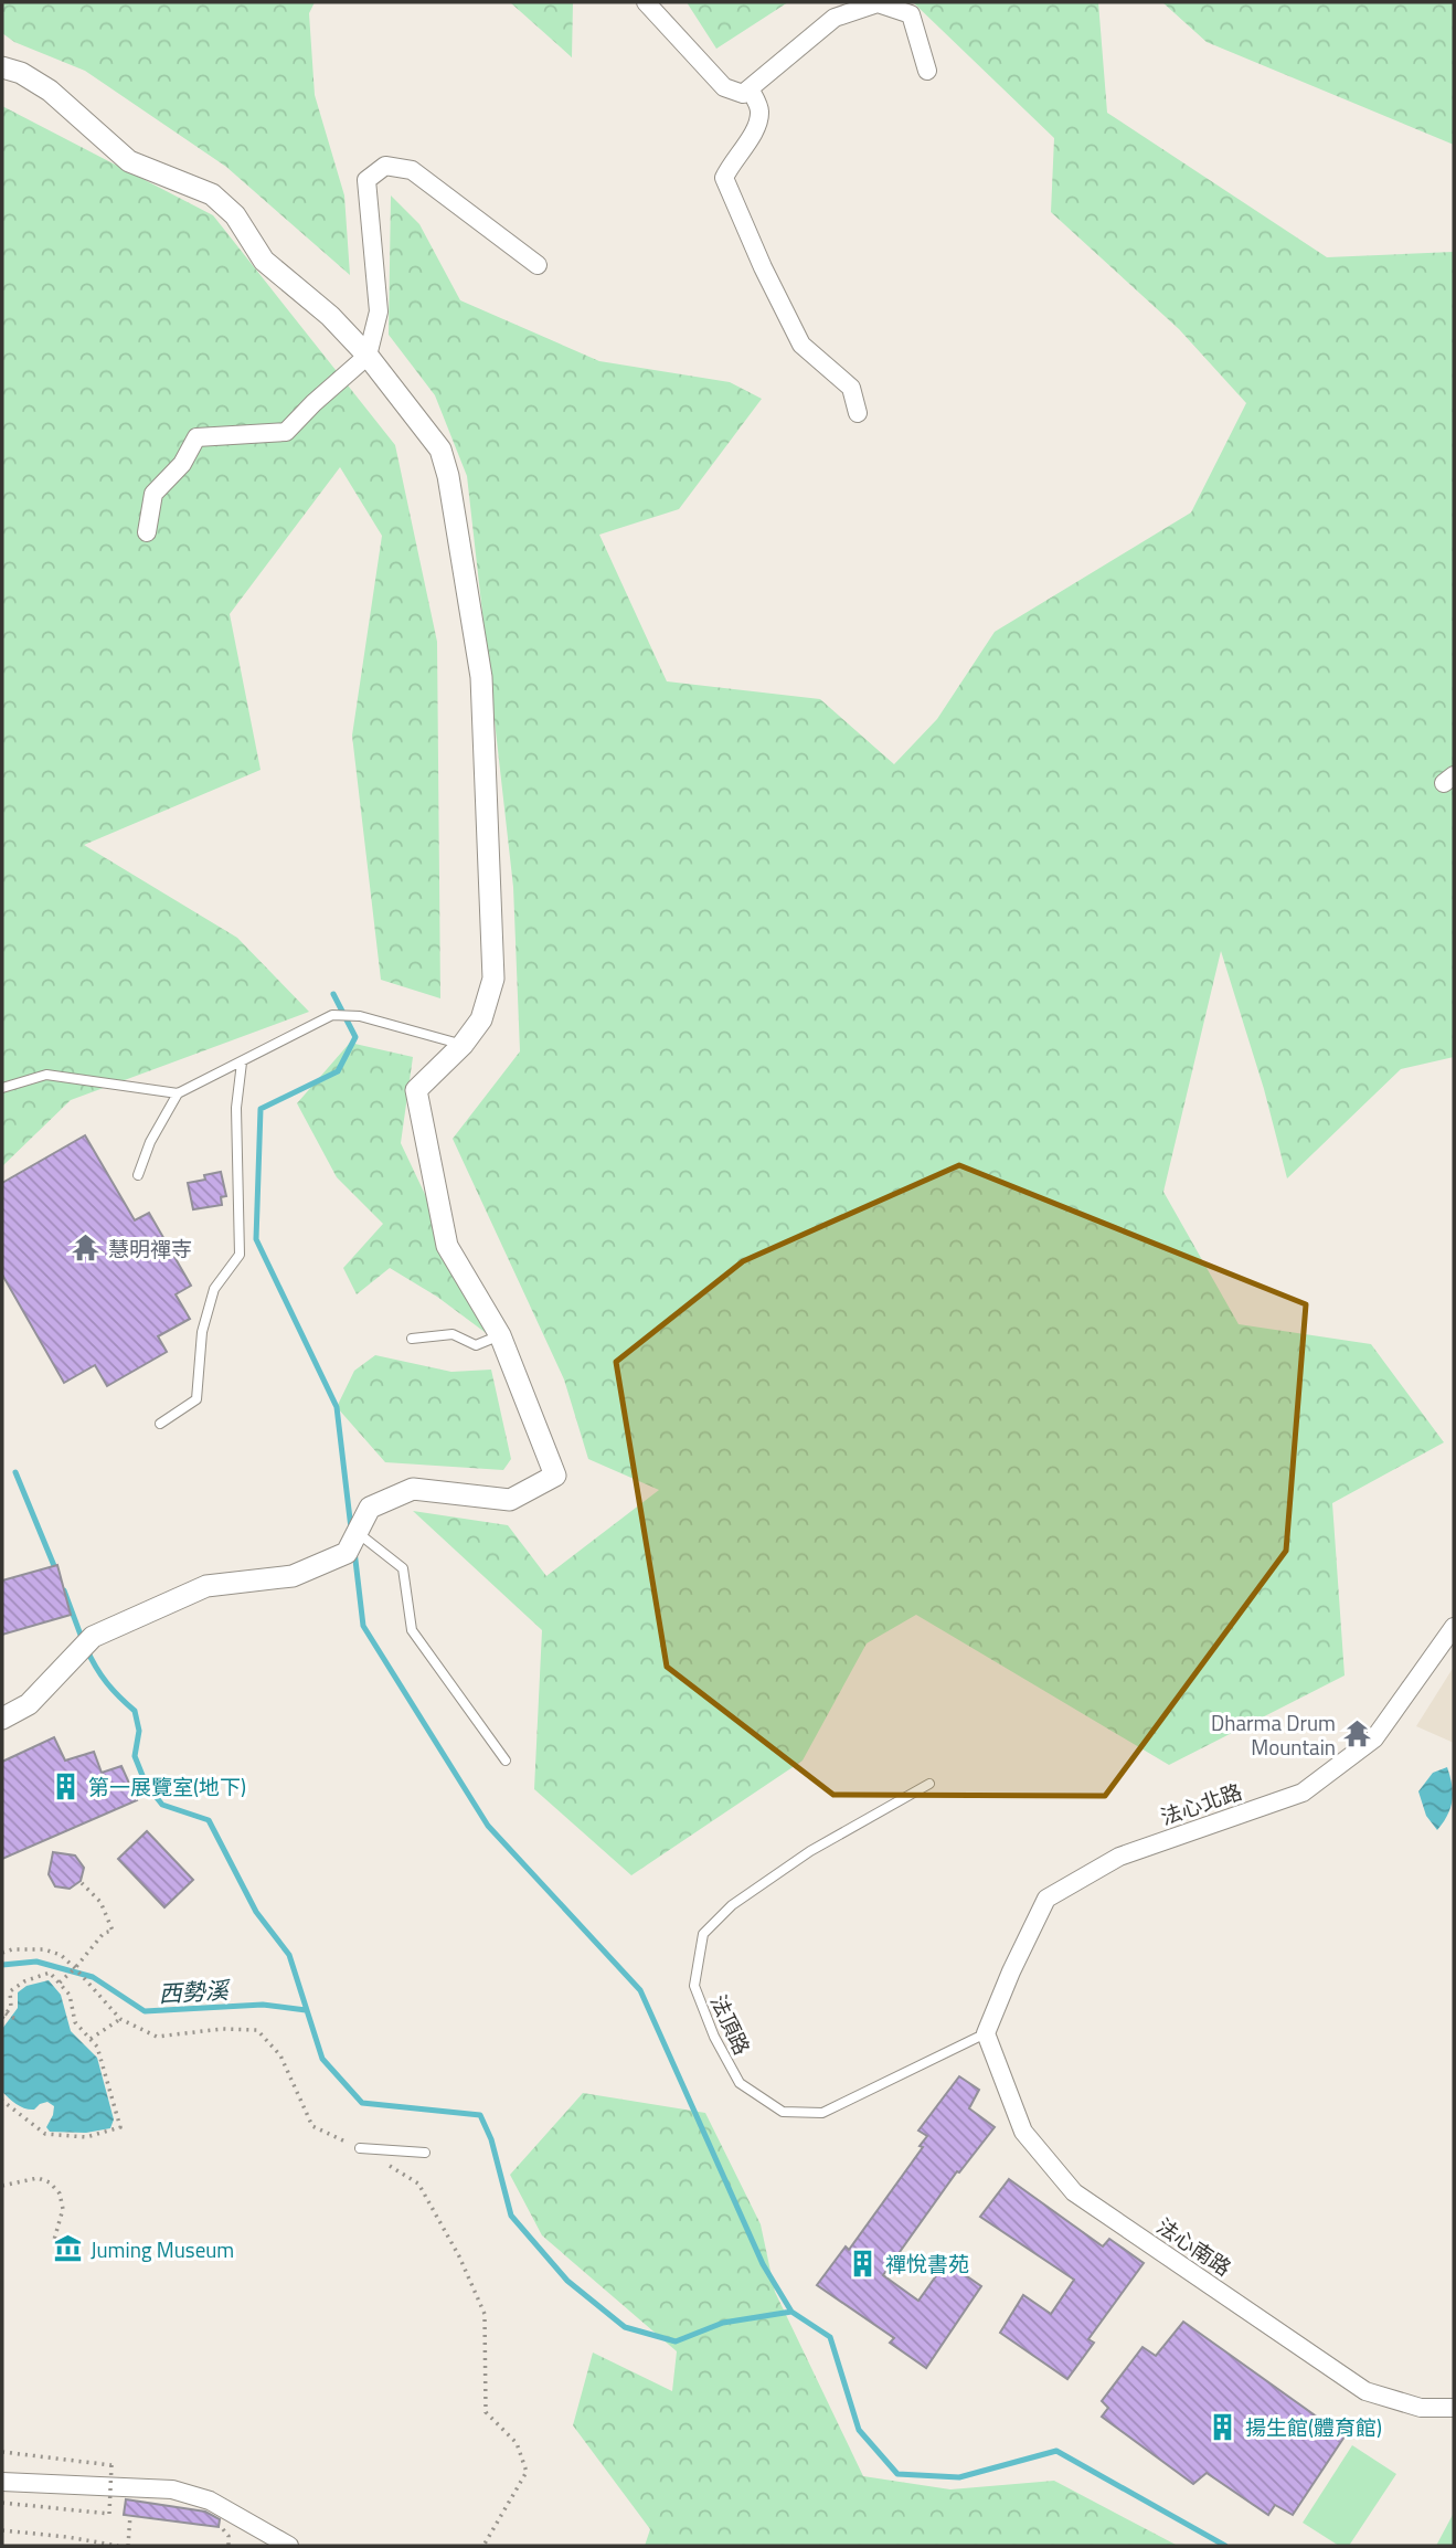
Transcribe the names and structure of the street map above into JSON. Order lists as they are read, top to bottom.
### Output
{
  "streets": {
    "street": ["法心北路", "法心南路"],
    "lane": ["法頂路"]
  },
  "crossings": [
    ["法心北路", "法頂路"],
    ["法心北路", "法心南路"],
    ["法頂路", "法心南路"]
  ],
  "water": ["西勢溪"],
  "places": {
    "temple": ["慧明禪寺", "Dharma Drum Mountain"],
    "building": ["第一展覽室(地下)", "禪悅書苑", "揚生館(體育館)"],
    "museum": ["Juming Museum"]
  }
}
